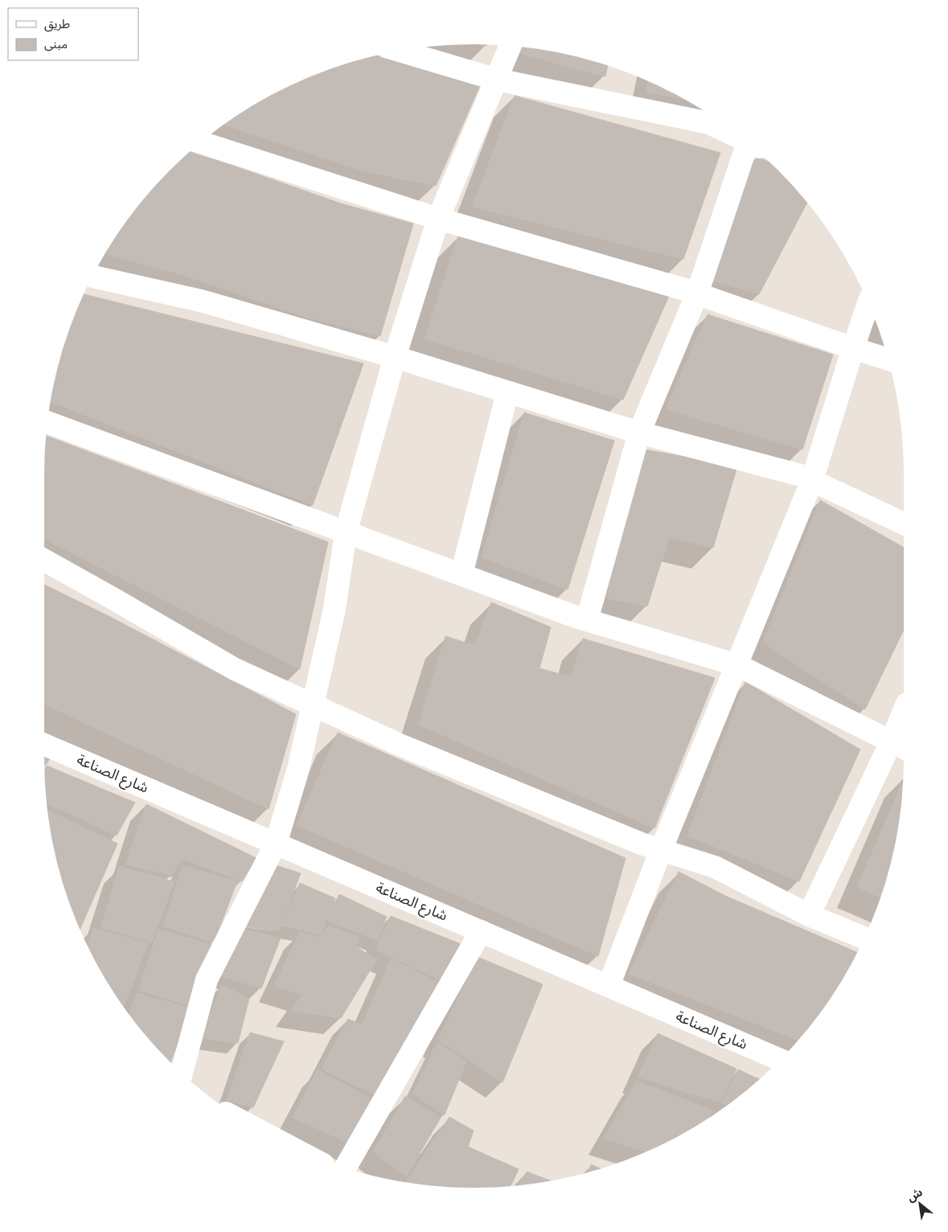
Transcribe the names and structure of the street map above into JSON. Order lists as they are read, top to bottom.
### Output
{
  "streets": {
    "street": ["شارع الصناعة"]
  },
  "legend": ["طريق", "مبنى"],
  "north": "top left"
}
